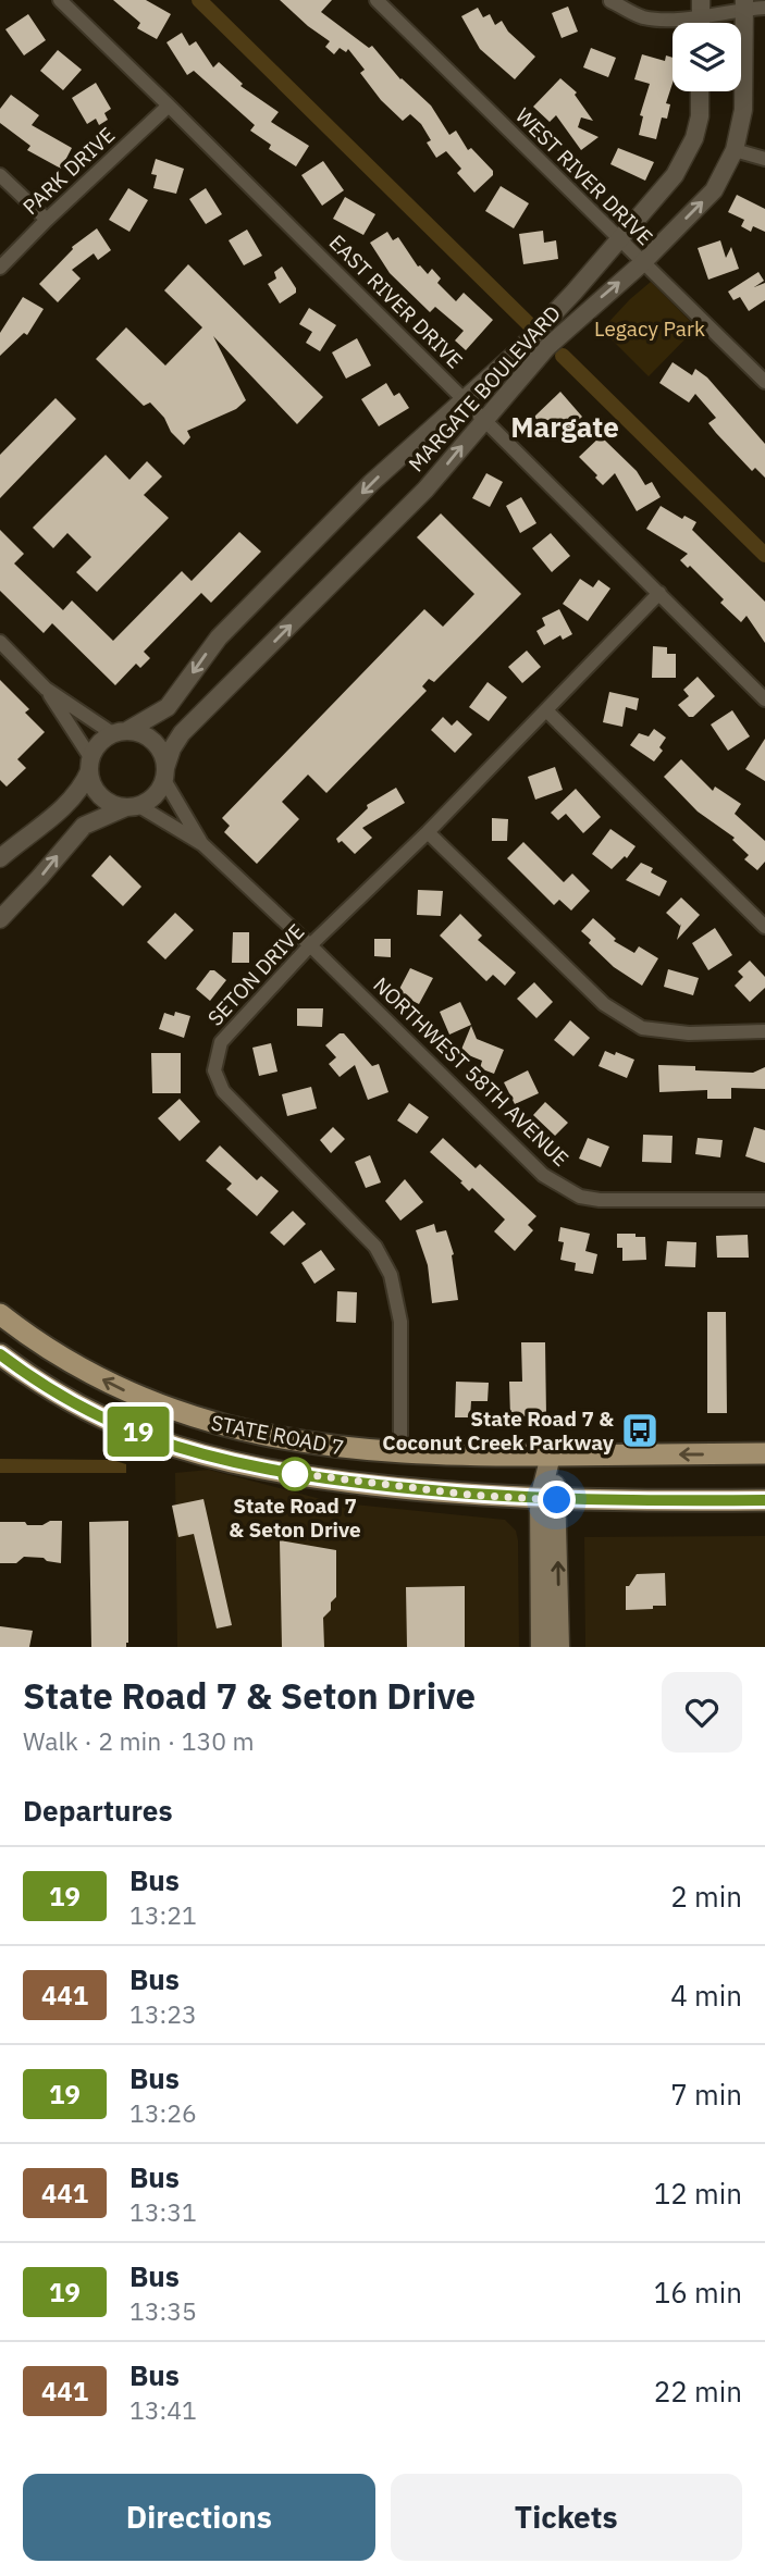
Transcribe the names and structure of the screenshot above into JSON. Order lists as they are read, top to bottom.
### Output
{
  "streets": {
    "main road": ["STATE ROAD 7"],
    "street": [
      "PARK DRIVE",
      "WEST RIVER DRIVE",
      "EAST RIVER DRIVE",
      "MARGATE BOULEVARD",
      "SETON DRIVE",
      "NORTHWEST 58TH AVENUE"
    ]
  },
  "crossings": [
    ["PARK DRIVE", "EAST RIVER DRIVE"],
    ["WEST RIVER DRIVE", "MARGATE BOULEVARD"],
    ["EAST RIVER DRIVE", "MARGATE BOULEVARD"],
    ["EAST RIVER DRIVE", "SETON DRIVE"],
    ["MARGATE BOULEVARD", "NORTHWEST 58TH AVENUE"],
    ["SETON DRIVE", "NORTHWEST 58TH AVENUE"],
    ["SETON DRIVE", "STATE ROAD 7"]
  ],
  "districts": ["Margate"],
  "parks": ["Legacy Park"],
  "places": {
    "bus stop": ["State Road 7 & Coconut Creek Parkway"],
    "other": ["State Road 7 & Seton Drive"]
  },
  "lines": ["bus line 19"],
  "page": {
    "on_map": "19",
    "heading": [
      ["State Road 7 & Seton Drive", "Walk · 2 min · 130 m"],
      "Departures"
    ],
    "list": [
      {
        "mark": "19",
        "name": "Bus",
        "note": "13:21",
        "value": "2 min"
      },
      {
        "mark": "441",
        "name": "Bus",
        "note": "13:23",
        "value": "4 min"
      },
      {
        "mark": "19",
        "name": "Bus",
        "note": "13:26",
        "value": "7 min"
      },
      {
        "mark": "441",
        "name": "Bus",
        "note": "13:31",
        "value": "12 min"
      },
      {
        "mark": "19",
        "name": "Bus",
        "note": "13:35",
        "value": "16 min"
      },
      {
        "mark": "441",
        "name": "Bus",
        "note": "13:41",
        "value": "22 min"
      }
    ],
    "buttons": ["Directions", "Tickets"]
  }
}
